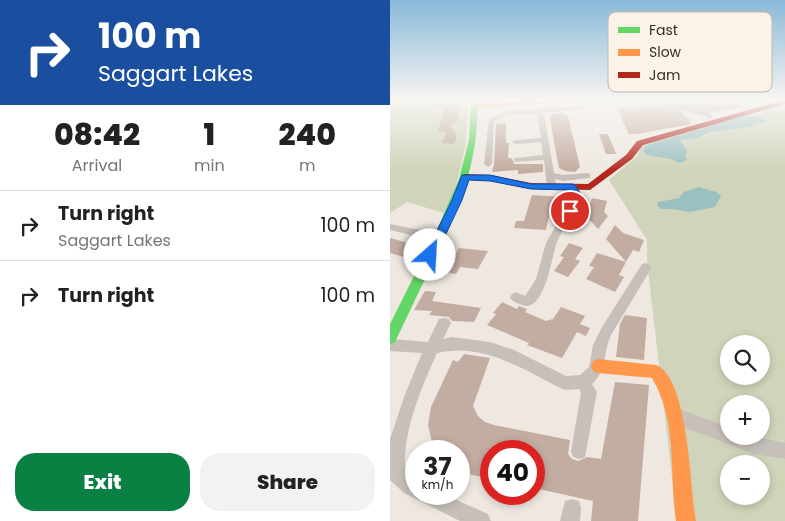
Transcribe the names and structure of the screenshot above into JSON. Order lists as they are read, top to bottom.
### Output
{
  "legend": ["Fast", "Slow", "Jam"],
  "page": {
    "turn": ["100 m", "Saggart Lakes"],
    "eta": [
      "08:42",
      "Arrival",
      "1",
      "min",
      "240",
      "m"
    ],
    "list": [
      {
        "name": "Turn right",
        "note": "Saggart Lakes",
        "value": "100 m"
      },
      {
        "name": "Turn right",
        "value": "100 m"
      }
    ],
    "map_buttons": ["+", "−"],
    "speed": "37 km/h",
    "limit": "40",
    "buttons": ["Exit", "Share"]
  }
}
